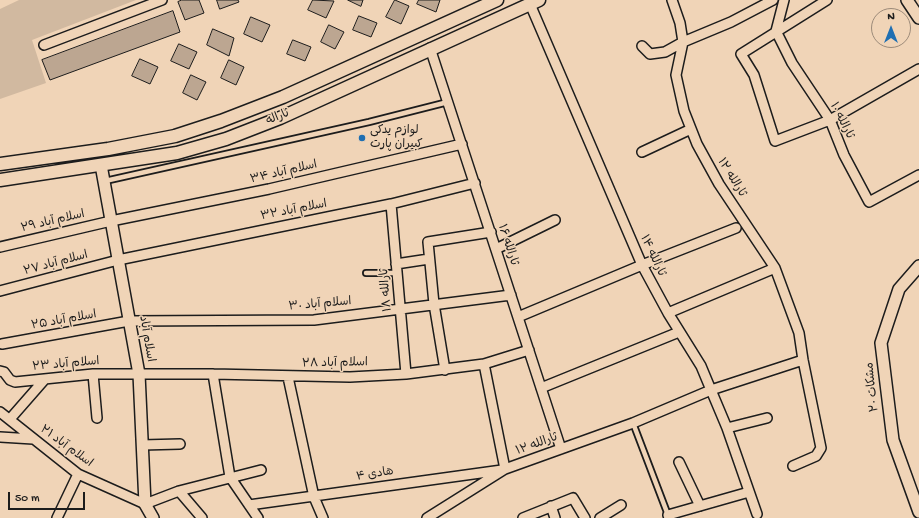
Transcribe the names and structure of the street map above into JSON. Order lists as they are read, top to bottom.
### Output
{
  "streets": {
    "main road": ["ثاراله"],
    "street": [
      "ثارالله ۱۰",
      "اسلام آباد ۳۴",
      "ثارالله ۱۲",
      "اسلام آباد ۳۲",
      "اسلام آباد ۲۹",
      "ثارالله ۱۶",
      "ثارالله ۱۴",
      "اسلام آباد ۲۷",
      "ثارالله ۱۸",
      "اسلام آباد ۳۰",
      "اسلام آباد ۲۵",
      "اسلام آباد",
      "اسلام آباد ۲۸",
      "اسلام آباد ۲۳",
      "مشکات ۲۰",
      "اسلام آباد ۲۱",
      "هادی ۴"
    ]
  },
  "crossings": [
    ["ثاراله", "ثارالله ۱۶"],
    ["ثاراله", "ثارالله ۱۴"],
    ["ثاراله", "اسلام آباد"],
    ["اسلام آباد ۳۴", "اسلام آباد ۲۹"],
    ["اسلام آباد ۳۴", "ثارالله ۱۶"],
    ["اسلام آباد ۳۴", "اسلام آباد"],
    ["ثارالله ۱۲", "ثارالله ۱۶"],
    ["ثارالله ۱۲", "ثارالله ۱۴"],
    ["ثارالله ۱۲", "هادی ۴"],
    ["اسلام آباد ۳۲", "ثارالله ۱۶"],
    ["اسلام آباد ۳۲", "اسلام آباد ۲۷"],
    ["اسلام آباد ۳۲", "ثارالله ۱۸"],
    ["اسلام آباد ۳۲", "اسلام آباد"],
    ["اسلام آباد ۲۹", "اسلام آباد"],
    ["ثارالله ۱۶", "اسلام آباد ۳۰"],
    ["ثارالله ۱۶", "اسلام آباد ۲۸"],
    ["اسلام آباد ۲۷", "اسلام آباد"],
    ["ثارالله ۱۸", "اسلام آباد ۳۰"],
    ["ثارالله ۱۸", "اسلام آباد ۲۸"],
    ["اسلام آباد ۳۰", "اسلام آباد ۲۵"],
    ["اسلام آباد ۳۰", "اسلام آباد"],
    ["اسلام آباد ۲۵", "اسلام آباد"],
    ["اسلام آباد", "اسلام آباد ۲۸"],
    ["اسلام آباد", "اسلام آباد ۲۳"],
    ["اسلام آباد", "اسلام آباد ۲۱"],
    ["اسلام آباد ۲۸", "اسلام آباد ۲۳"]
  ],
  "places": ["لوازم یدکی کبیران پارت"],
  "scale_bar": "50 m",
  "north": "top"
}
